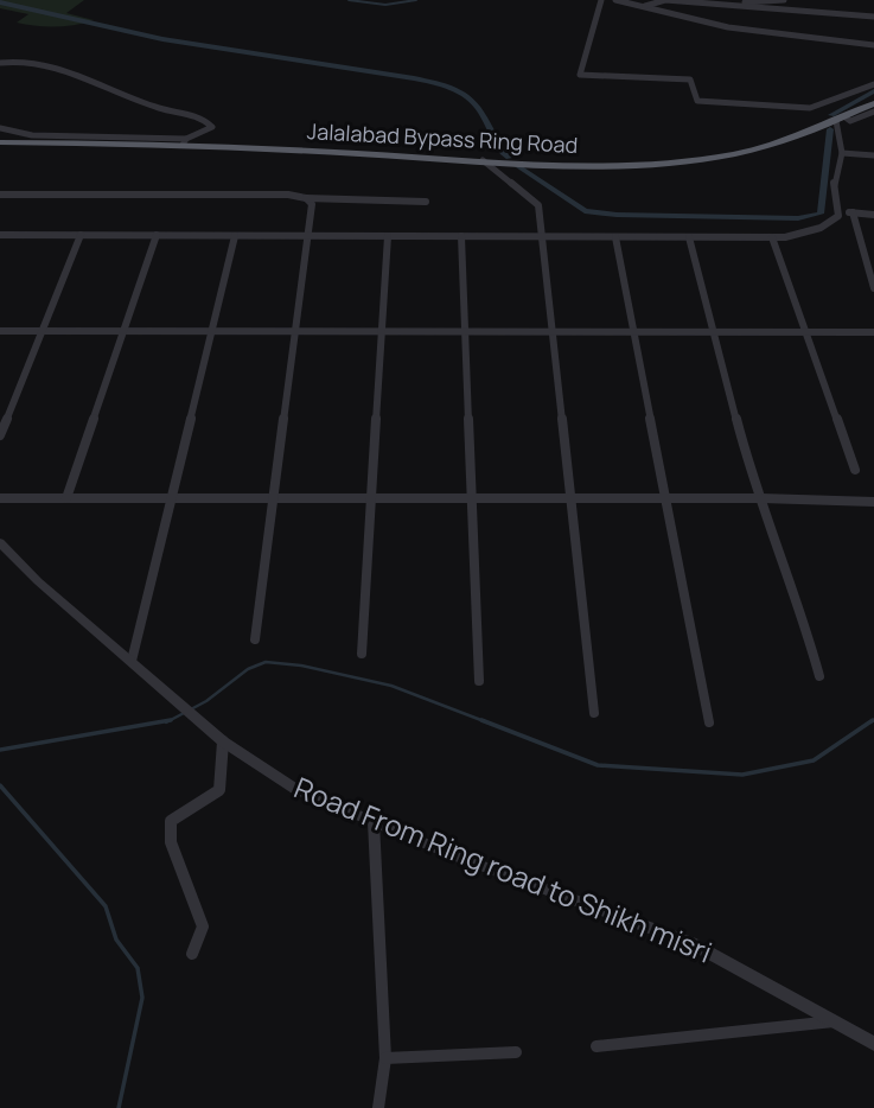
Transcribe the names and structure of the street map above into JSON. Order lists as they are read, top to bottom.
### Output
{
  "streets": {
    "highway": ["Jalalabad Bypass Ring Road"],
    "street": ["Road From Ring road to Shikh misri"]
  }
}
